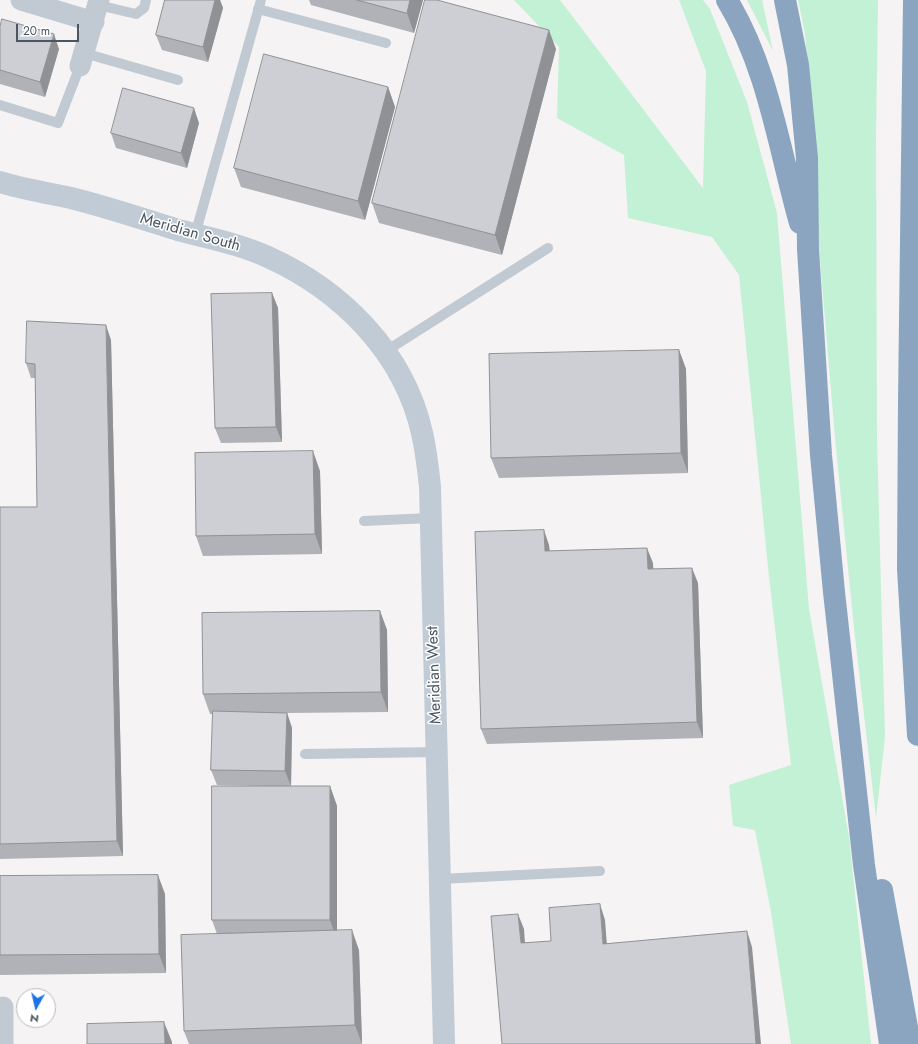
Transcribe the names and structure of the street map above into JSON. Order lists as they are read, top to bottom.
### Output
{
  "streets": {
    "street": ["Meridian South", "Meridian West"]
  },
  "crossings": [
    ["Meridian South", "Meridian West"]
  ],
  "scale_bar": "20 m",
  "north": "bottom"
}
